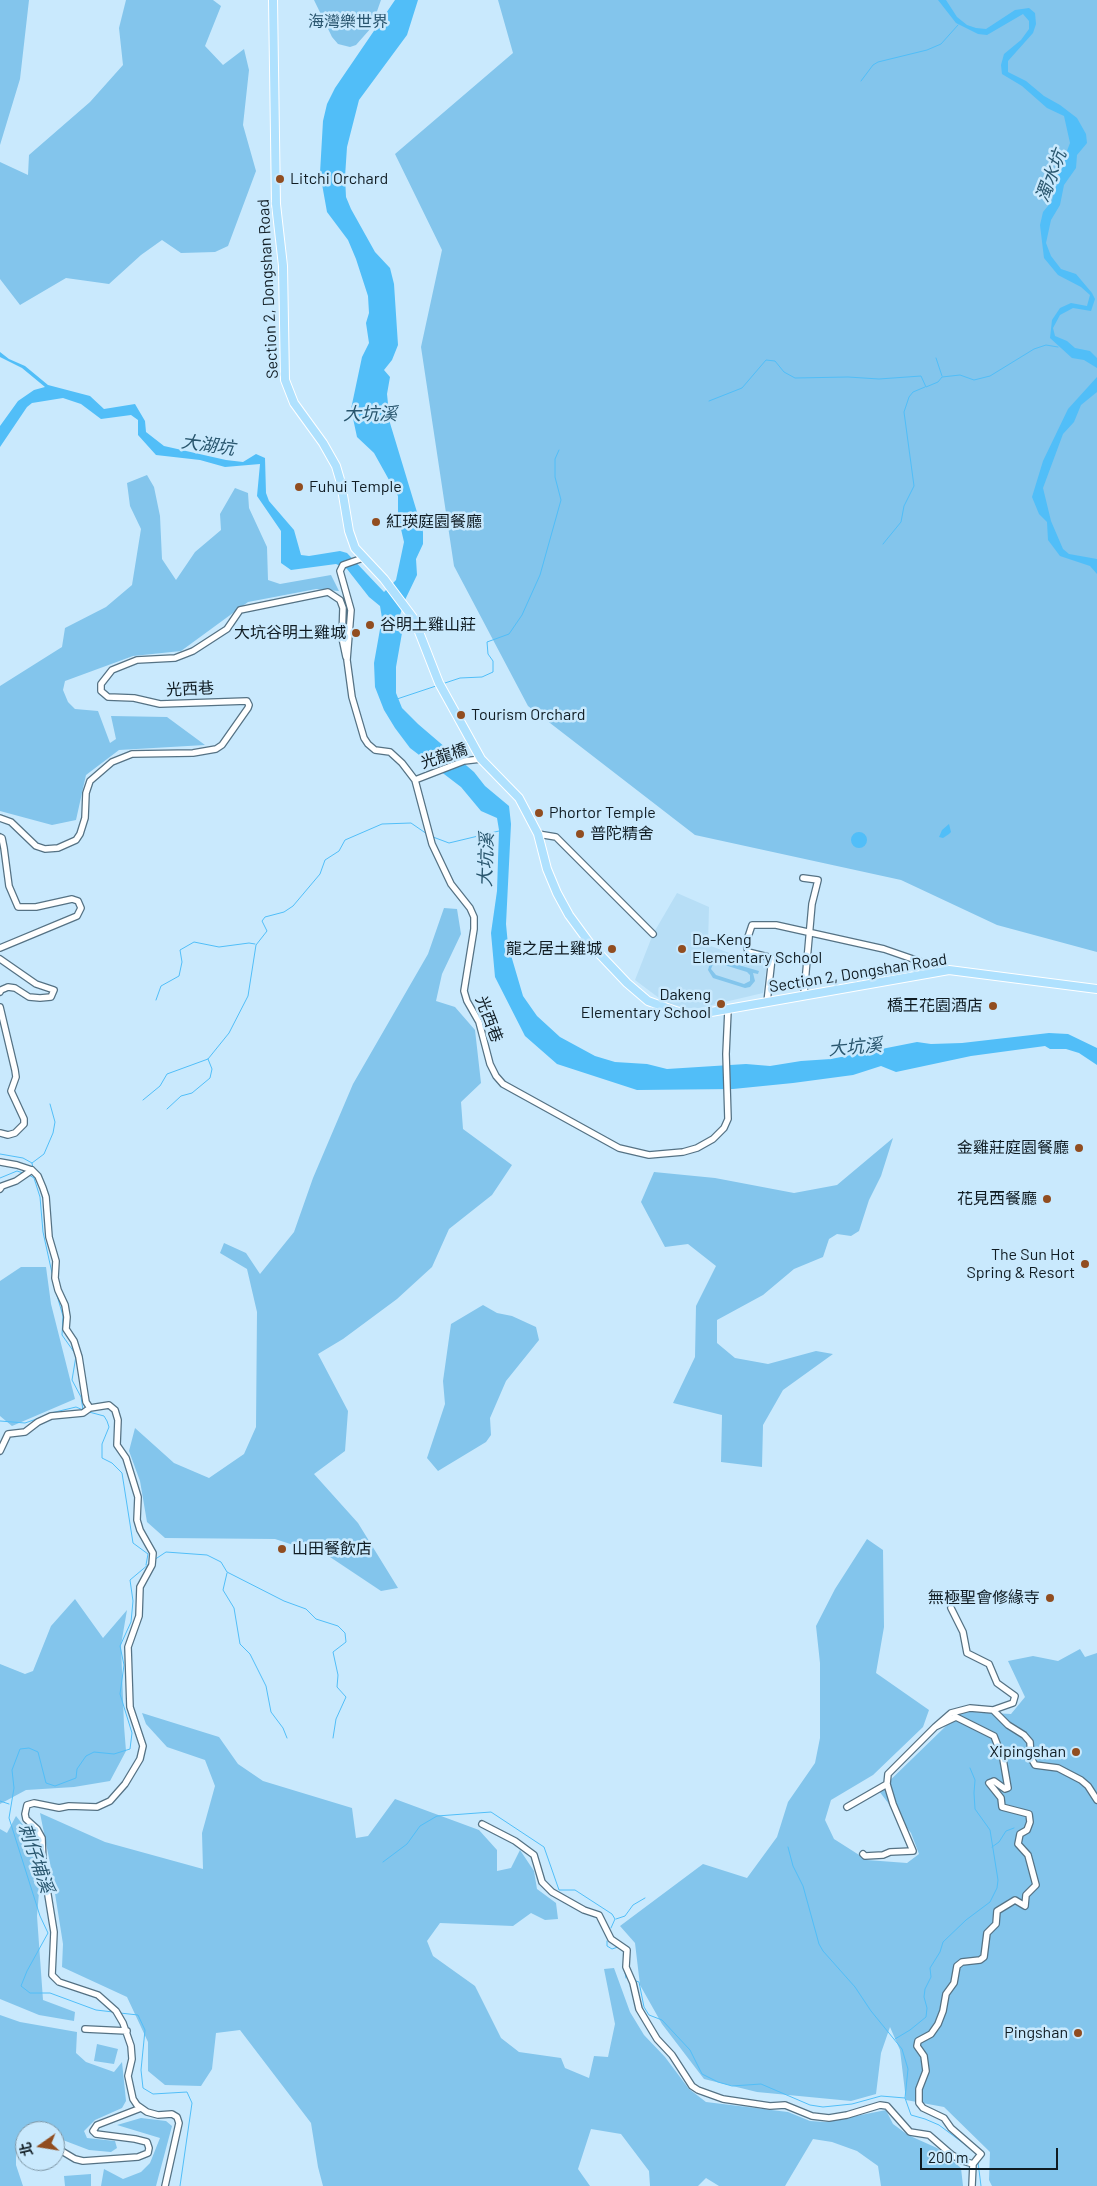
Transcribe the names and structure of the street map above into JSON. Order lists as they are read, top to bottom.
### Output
{
  "streets": {
    "main road": ["Section 2, Dongshan Road"],
    "street": ["光西巷", "光龍橋"]
  },
  "crossings": [
    ["Section 2, Dongshan Road", "光西巷"],
    ["Section 2, Dongshan Road", "光龍橋"],
    ["光西巷", "光龍橋"]
  ],
  "water": [
    "濁水坑",
    "大坑溪",
    "大湖坑",
    "刺仔埔溪"
  ],
  "parks": ["海灣樂世界"],
  "places": [
    "Litchi Orchard",
    "Fuhui Temple",
    "紅瑛庭園餐廳",
    "谷明土雞山莊",
    "大坑谷明土雞城",
    "Tourism Orchard",
    "Phortor Temple",
    "普陀精舍",
    "龍之居土雞城",
    "Da-Keng Elementary School",
    "Dakeng Elementary School",
    "橋王花園酒店",
    "金雞莊庭園餐廳",
    "花見西餐廳",
    "The Sun Hot Spring & Resort",
    "山田餐飲店",
    "無極聖會修緣寺",
    "Xipingshan",
    "Pingshan"
  ],
  "scale_bar": "200 m",
  "north": "left"
}
